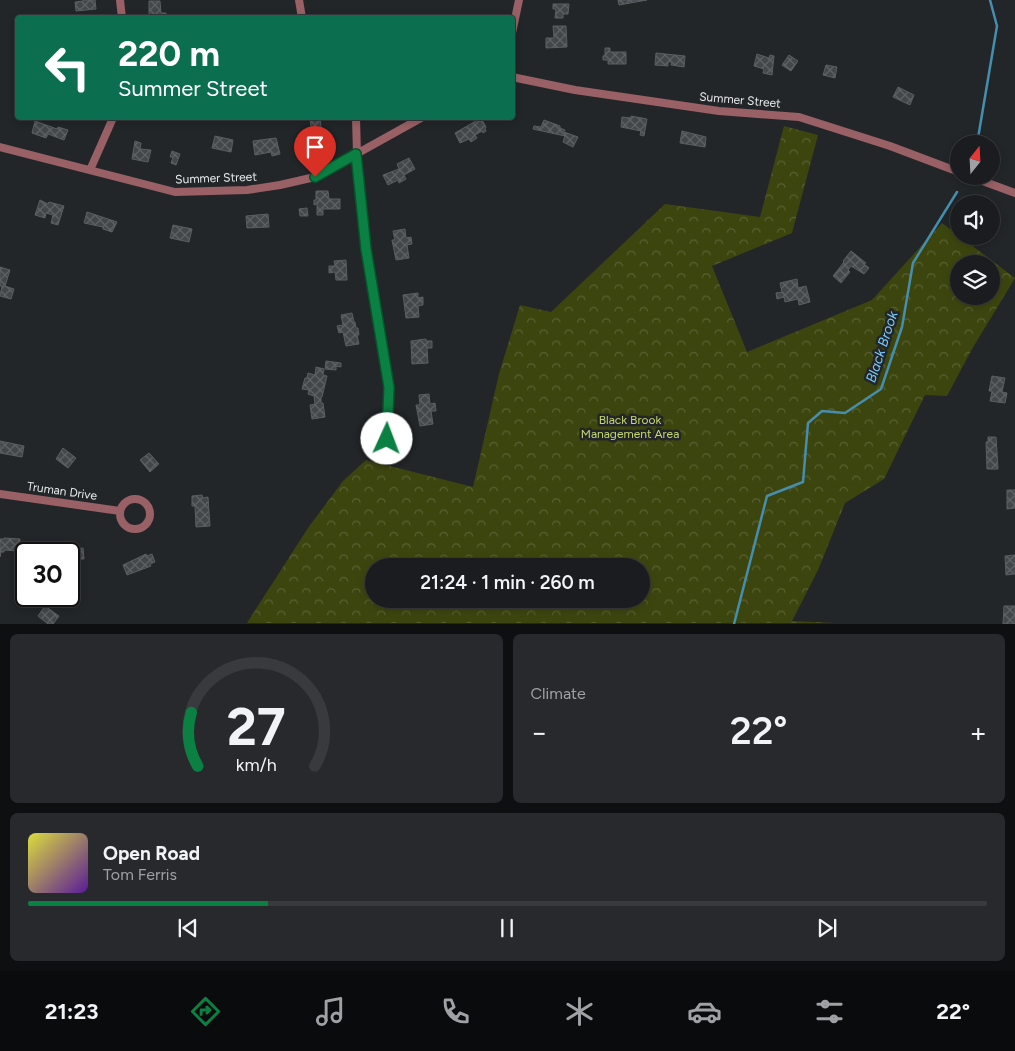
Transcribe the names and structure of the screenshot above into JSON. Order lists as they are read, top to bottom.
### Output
{
  "streets": {
    "street": ["Summer Street", "Truman Drive"]
  },
  "water": ["Black Brook"],
  "parks": ["Black Brook Management Area"],
  "north": "top",
  "page": {
    "turn": ["220 m", "Summer Street"],
    "limit": "30",
    "trip": "21:24 · 1 min · 260 m",
    "tile": "Climate",
    "heat": ["−", "22°", "+"],
    "song": ["Open Road", "Tom Ferris"],
    "tabs": ["21:23", "22°"],
    "gauge": ["27", "km/h"]
  }
}
